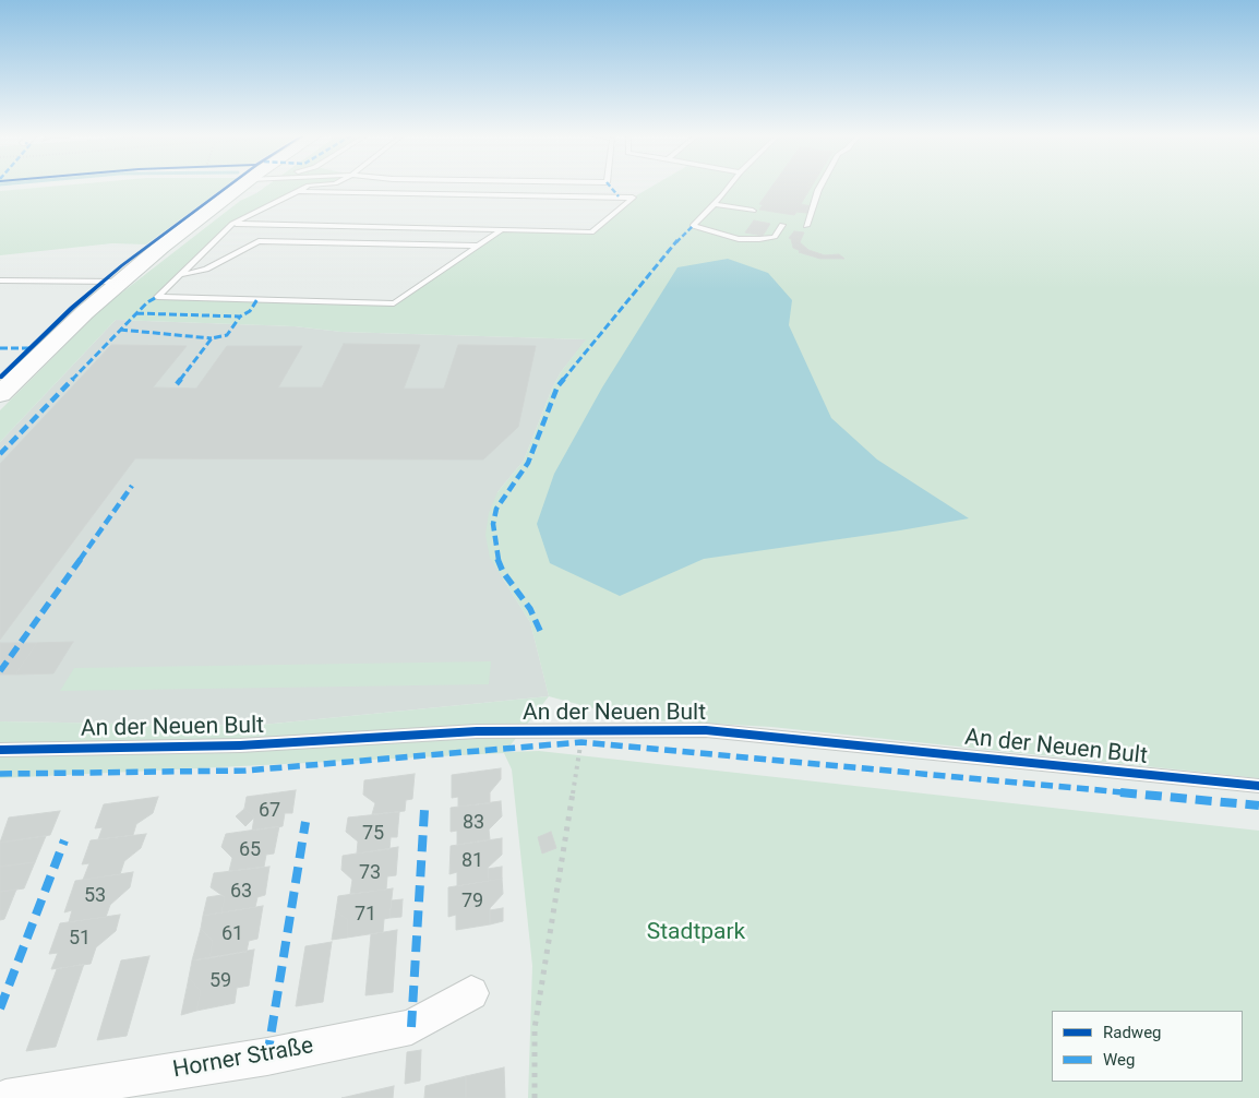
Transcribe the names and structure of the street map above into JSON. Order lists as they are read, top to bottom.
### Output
{
  "streets": {
    "street": ["Horner Straße"],
    "lane": ["An der Neuen Bult"]
  },
  "parks": ["Stadtpark"],
  "house_numbers": [
    "67",
    "83",
    "75",
    "65",
    "81",
    "73",
    "63",
    "53",
    "79",
    "71",
    "61",
    "51",
    "59"
  ],
  "legend": ["Radweg", "Weg"]
}
